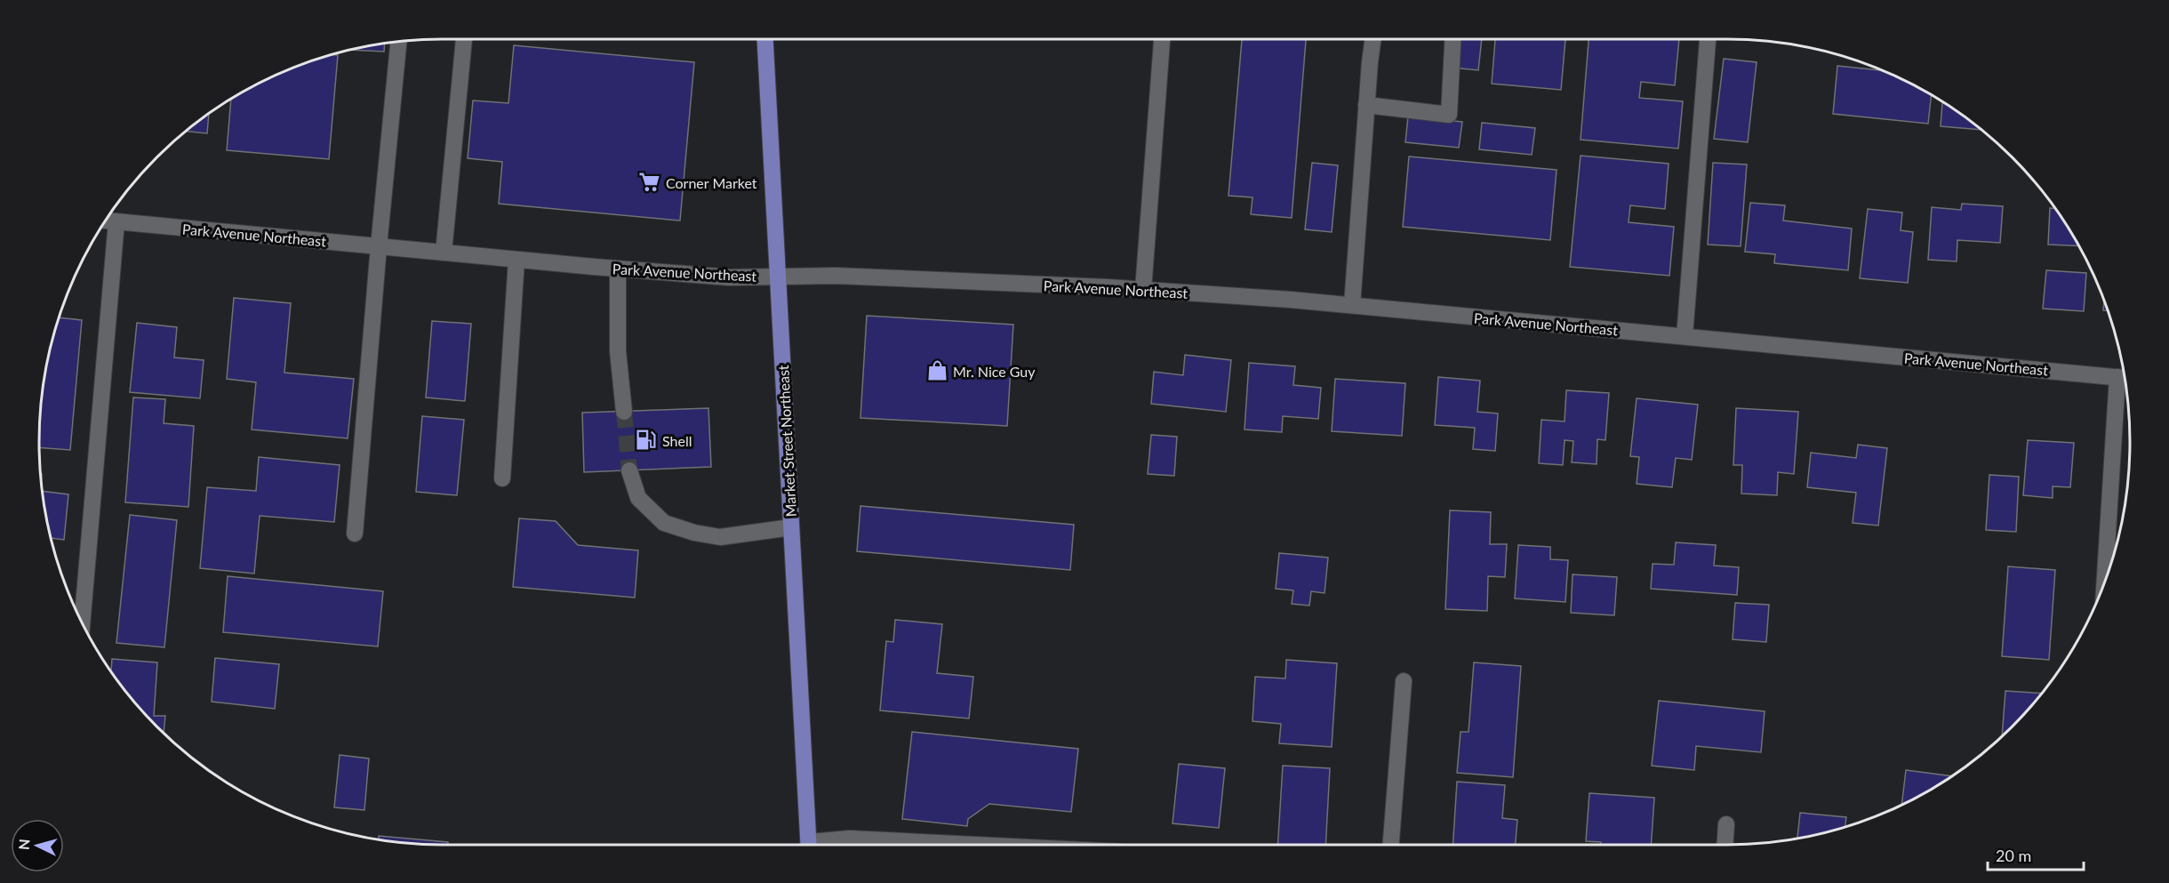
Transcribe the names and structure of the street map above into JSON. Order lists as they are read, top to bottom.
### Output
{
  "streets": {
    "main road": ["Market Street Northeast"],
    "street": ["Park Avenue Northeast"]
  },
  "crossings": [
    ["Park Avenue Northeast", "Market Street Northeast"]
  ],
  "places": {
    "supermarket": ["Corner Market"],
    "shop": ["Mr. Nice Guy"],
    "fuel station": ["Shell"]
  },
  "scale_bar": "20 m",
  "north": "left"
}
